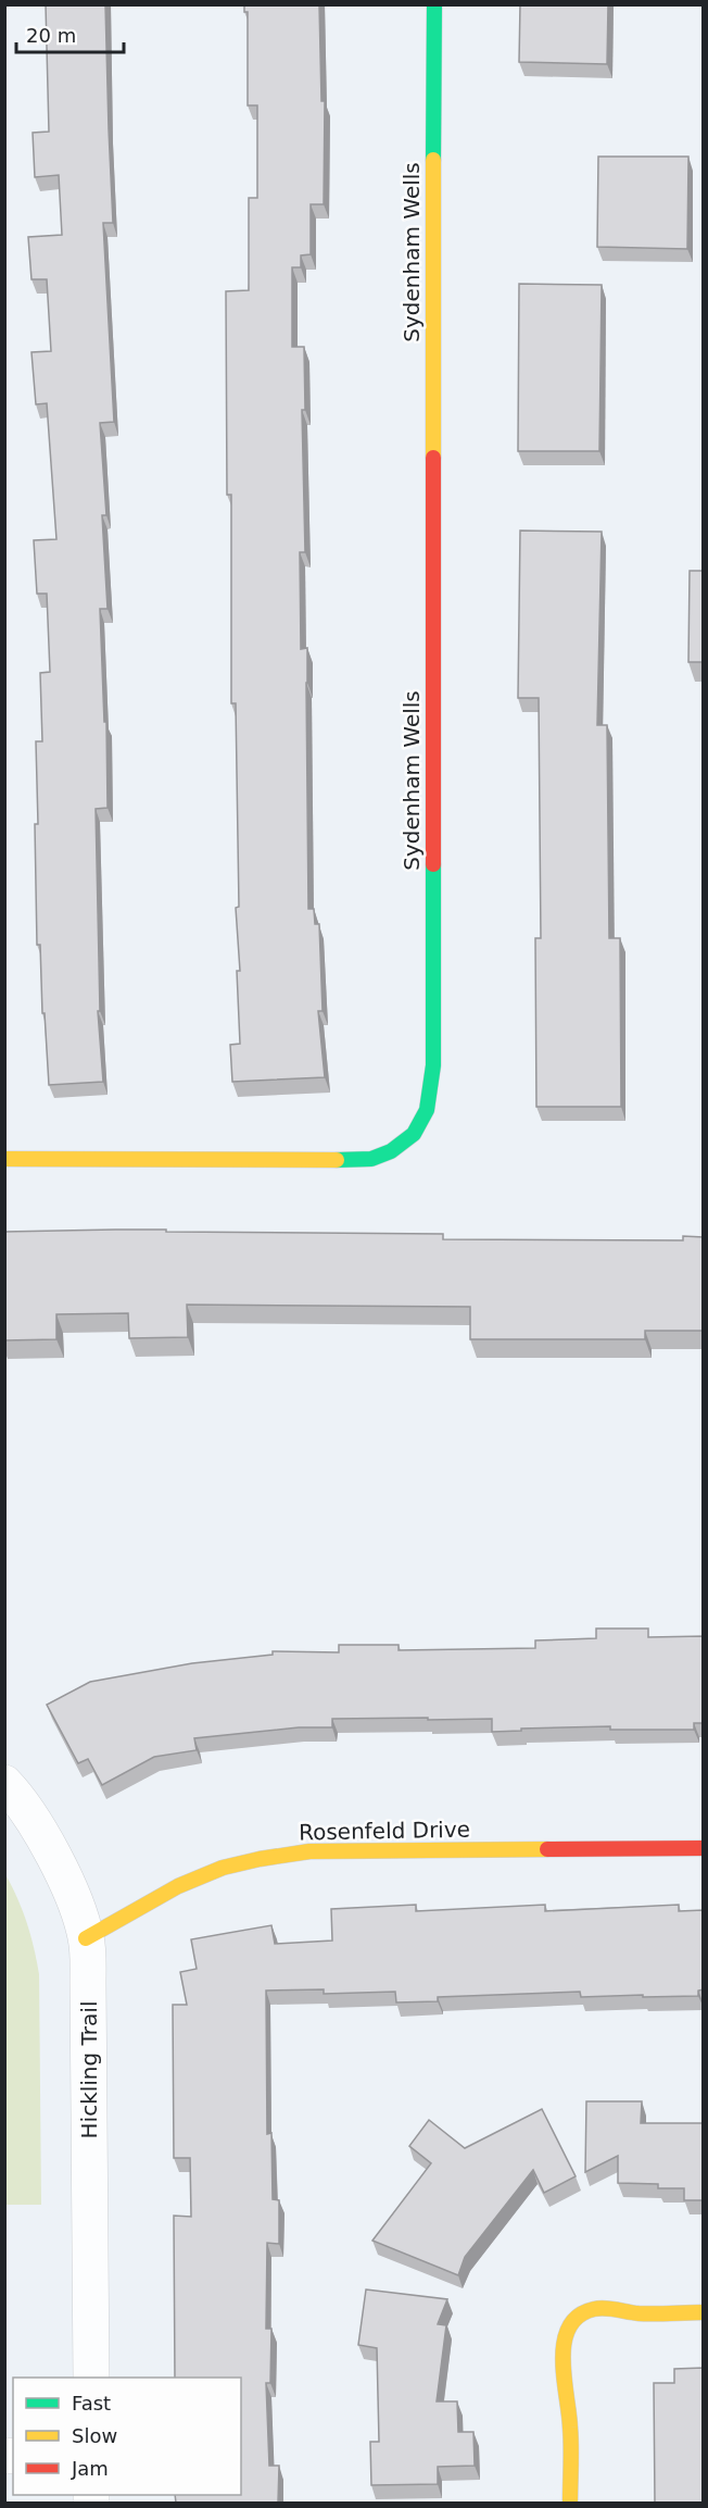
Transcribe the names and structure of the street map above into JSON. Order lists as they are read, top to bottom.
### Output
{
  "streets": {
    "street": ["Sydenham Wells", "Rosenfeld Drive", "Hickling Trail"]
  },
  "crossings": [
    ["Rosenfeld Drive", "Hickling Trail"]
  ],
  "legend": ["Fast", "Slow", "Jam"],
  "scale_bar": "20 m"
}
